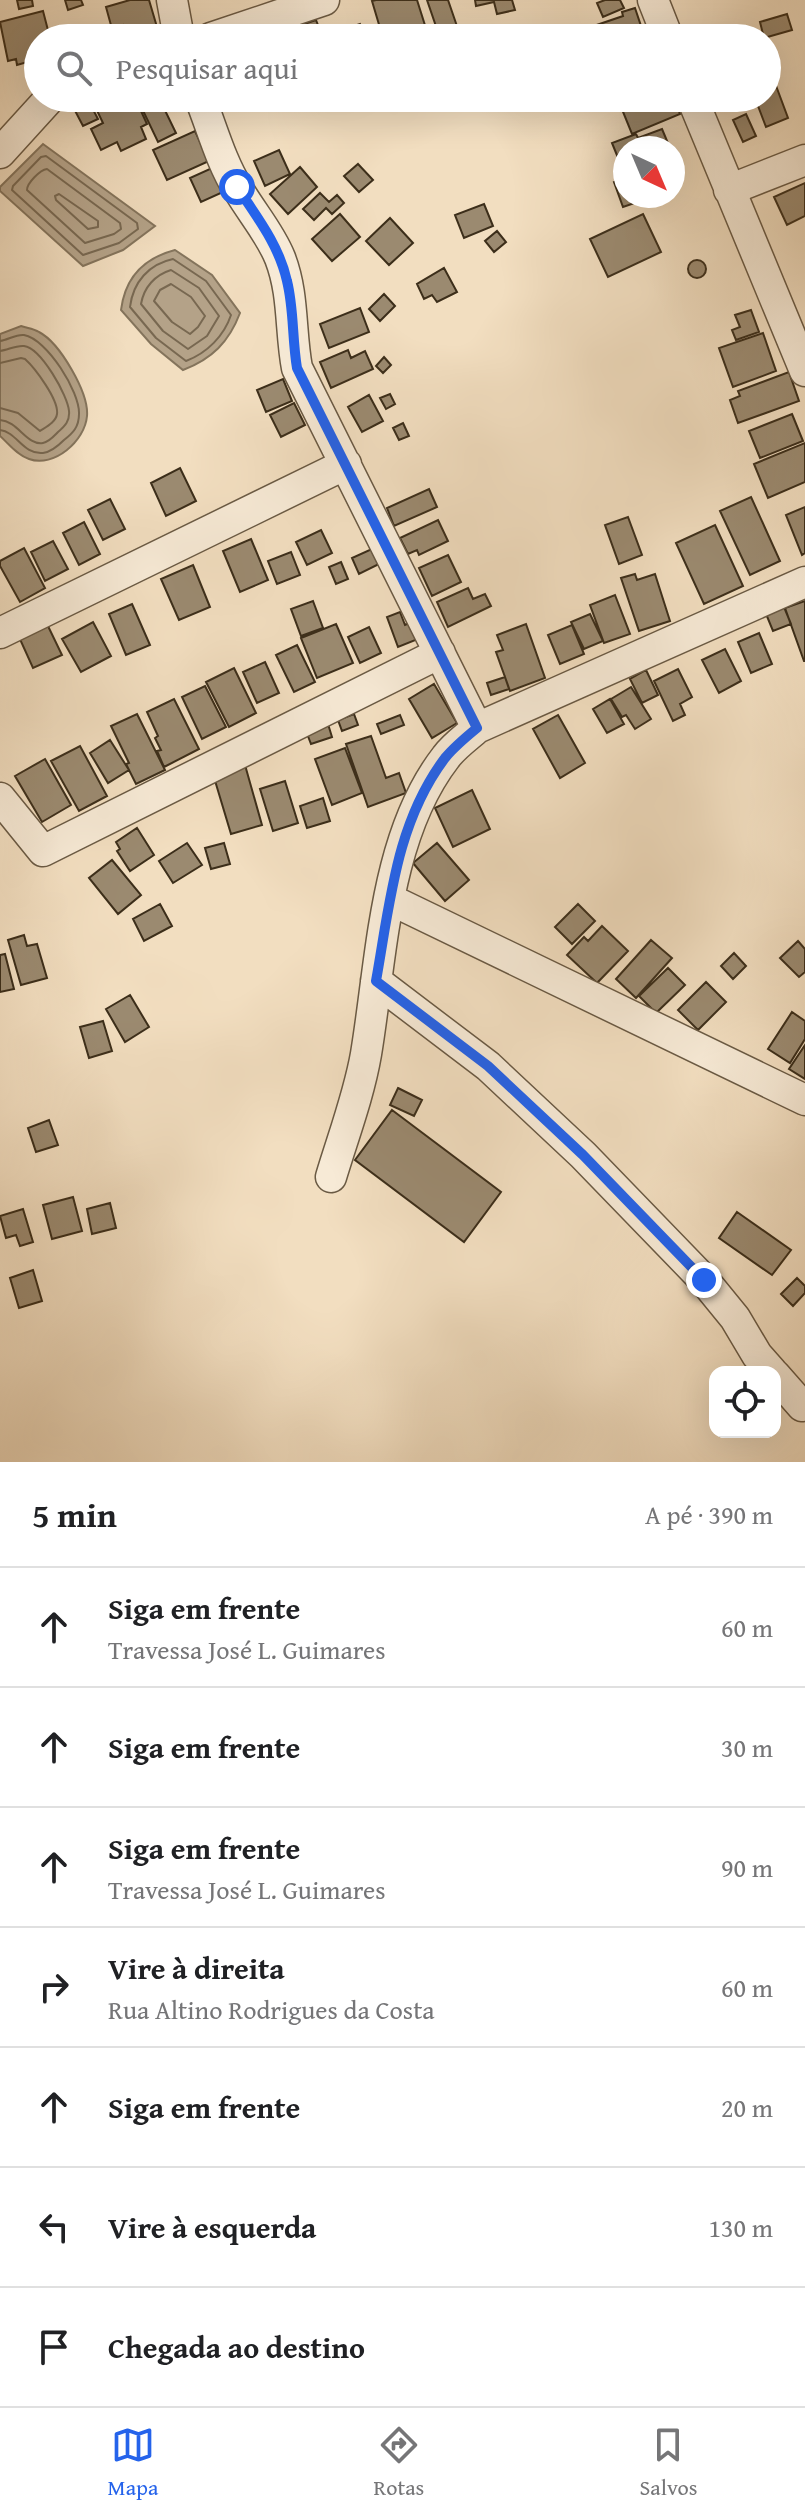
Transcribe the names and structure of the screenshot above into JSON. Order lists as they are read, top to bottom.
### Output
{
  "north": "bottom right",
  "page": {
    "search": "Pesquisar aqui",
    "heading": ["5 min", "A pé · 390 m"],
    "list": [
      ["Siga em frente", "Travessa José L. Guimares", "60 m"],
      ["Siga em frente", "30 m"],
      ["Siga em frente", "Travessa José L. Guimares", "90 m"],
      ["Vire à direita", "Rua Altino Rodrigues da Costa", "60 m"],
      ["Siga em frente", "20 m"],
      ["Vire à esquerda", "130 m"],
      "Chegada ao destino"
    ],
    "nav": ["Mapa", "Rotas", "Salvos"]
  }
}
